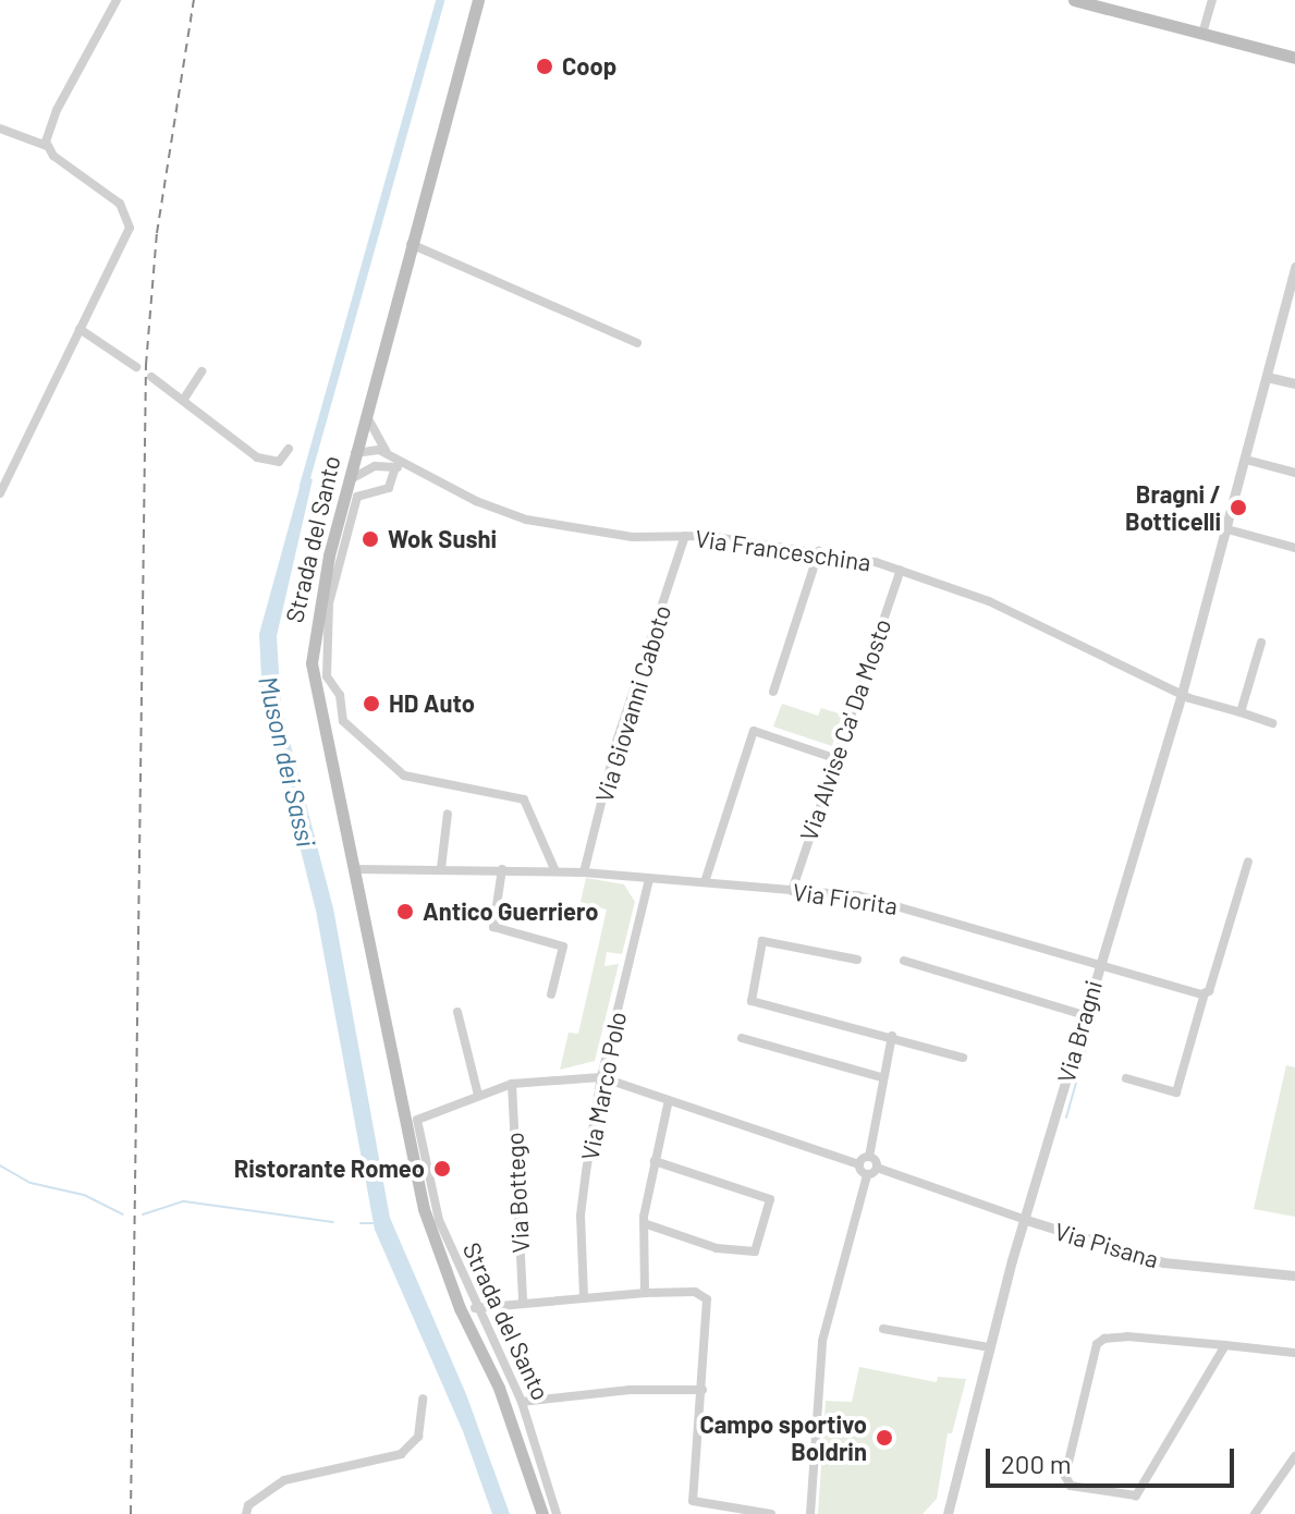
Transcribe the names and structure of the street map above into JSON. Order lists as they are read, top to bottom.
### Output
{
  "streets": {
    "main road": ["Strada del Santo"],
    "street": [
      "Via Franceschina",
      "Via Giovanni Caboto",
      "Via Alvise Ca' Da Mosto",
      "Via Fiorita",
      "Via Bragni",
      "Via Marco Polo",
      "Via Bottego",
      "Via Pisana"
    ]
  },
  "crossings": [
    ["Strada del Santo", "Via Franceschina"],
    ["Strada del Santo", "Via Fiorita"],
    ["Via Franceschina", "Via Giovanni Caboto"],
    ["Via Franceschina", "Via Alvise Ca' Da Mosto"],
    ["Via Franceschina", "Via Bragni"],
    ["Via Giovanni Caboto", "Via Fiorita"],
    ["Via Alvise Ca' Da Mosto", "Via Fiorita"],
    ["Via Fiorita", "Via Bragni"],
    ["Via Fiorita", "Via Marco Polo"],
    ["Via Bragni", "Via Pisana"]
  ],
  "water": ["Muson dei Sassi"],
  "places": [
    "Coop",
    "Bragni / Botticelli",
    "Wok Sushi",
    "HD Auto",
    "Antico Guerriero",
    "Ristorante Romeo",
    "Campo sportivo Boldrin"
  ],
  "scale_bar": "200 m"
}
